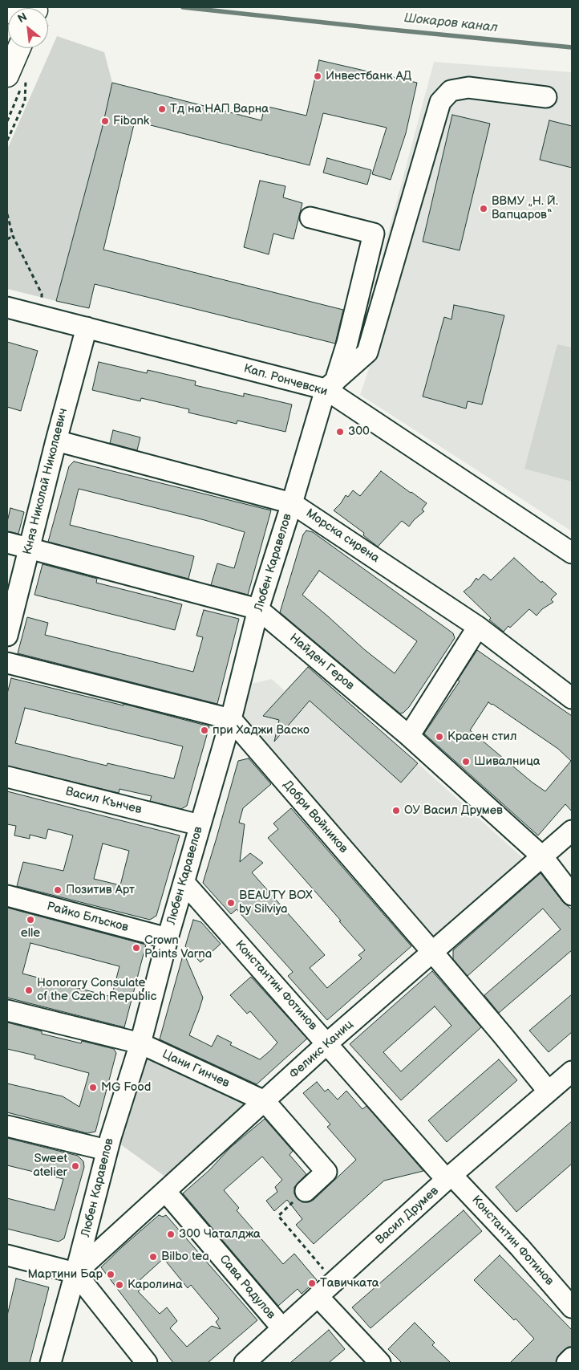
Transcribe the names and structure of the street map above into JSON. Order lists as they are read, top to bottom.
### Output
{
  "streets": {
    "street": [
      "Кап. Рончевски",
      "Княз Николай Николаевич",
      "Морска сирена",
      "Любен Каравелов",
      "Найден Геров",
      "Васил Кънчев",
      "Добри Войников",
      "Райко Блъсков",
      "Константин Фотинов",
      "Феликс Каниц",
      "Цани Гинчев",
      "Васил Друмев",
      "Сава Радулов"
    ]
  },
  "crossings": [
    ["Кап. Рончевски", "Княз Николай Николаевич"],
    ["Кап. Рончевски", "Любен Каравелов"],
    ["Княз Николай Николаевич", "Морска сирена"],
    ["Княз Николай Николаевич", "Найден Геров"],
    ["Морска сирена", "Любен Каравелов"],
    ["Любен Каравелов", "Найден Геров"],
    ["Любен Каравелов", "Васил Кънчев"],
    ["Любен Каравелов", "Добри Войников"],
    ["Любен Каравелов", "Райко Блъсков"],
    ["Любен Каравелов", "Константин Фотинов"],
    ["Любен Каравелов", "Феликс Каниц"],
    ["Любен Каравелов", "Цани Гинчев"],
    ["Найден Геров", "Феликс Каниц"],
    ["Добри Войников", "Феликс Каниц"],
    ["Добри Войников", "Васил Друмев"],
    ["Константин Фотинов", "Феликс Каниц"],
    ["Константин Фотинов", "Васил Друмев"],
    ["Феликс Каниц", "Цани Гинчев"],
    ["Феликс Каниц", "Сава Радулов"],
    ["Васил Друмев", "Сава Радулов"]
  ],
  "water": ["Шокаров канал"],
  "places": [
    "Инвестбанк АД",
    "Тд на НАП Варна",
    "Fibank",
    "ВВМУ „Н. Й. Вапцаров“",
    "300",
    "при Хаджи Васко",
    "Красен стил",
    "Шивалница",
    "ОУ Васил Друмев",
    "Позитив Арт",
    "BEAUTY BOX by Silviya",
    "elle",
    "Crown Paints Varna",
    "Honorary Consulate of the Czech Republic",
    "MG Food",
    "Sweet atelier",
    "300 Чаталджа",
    "Bilbo tea",
    "Мартини Бар",
    "Тавичката",
    "Каролина"
  ],
  "north": "top left"
}
